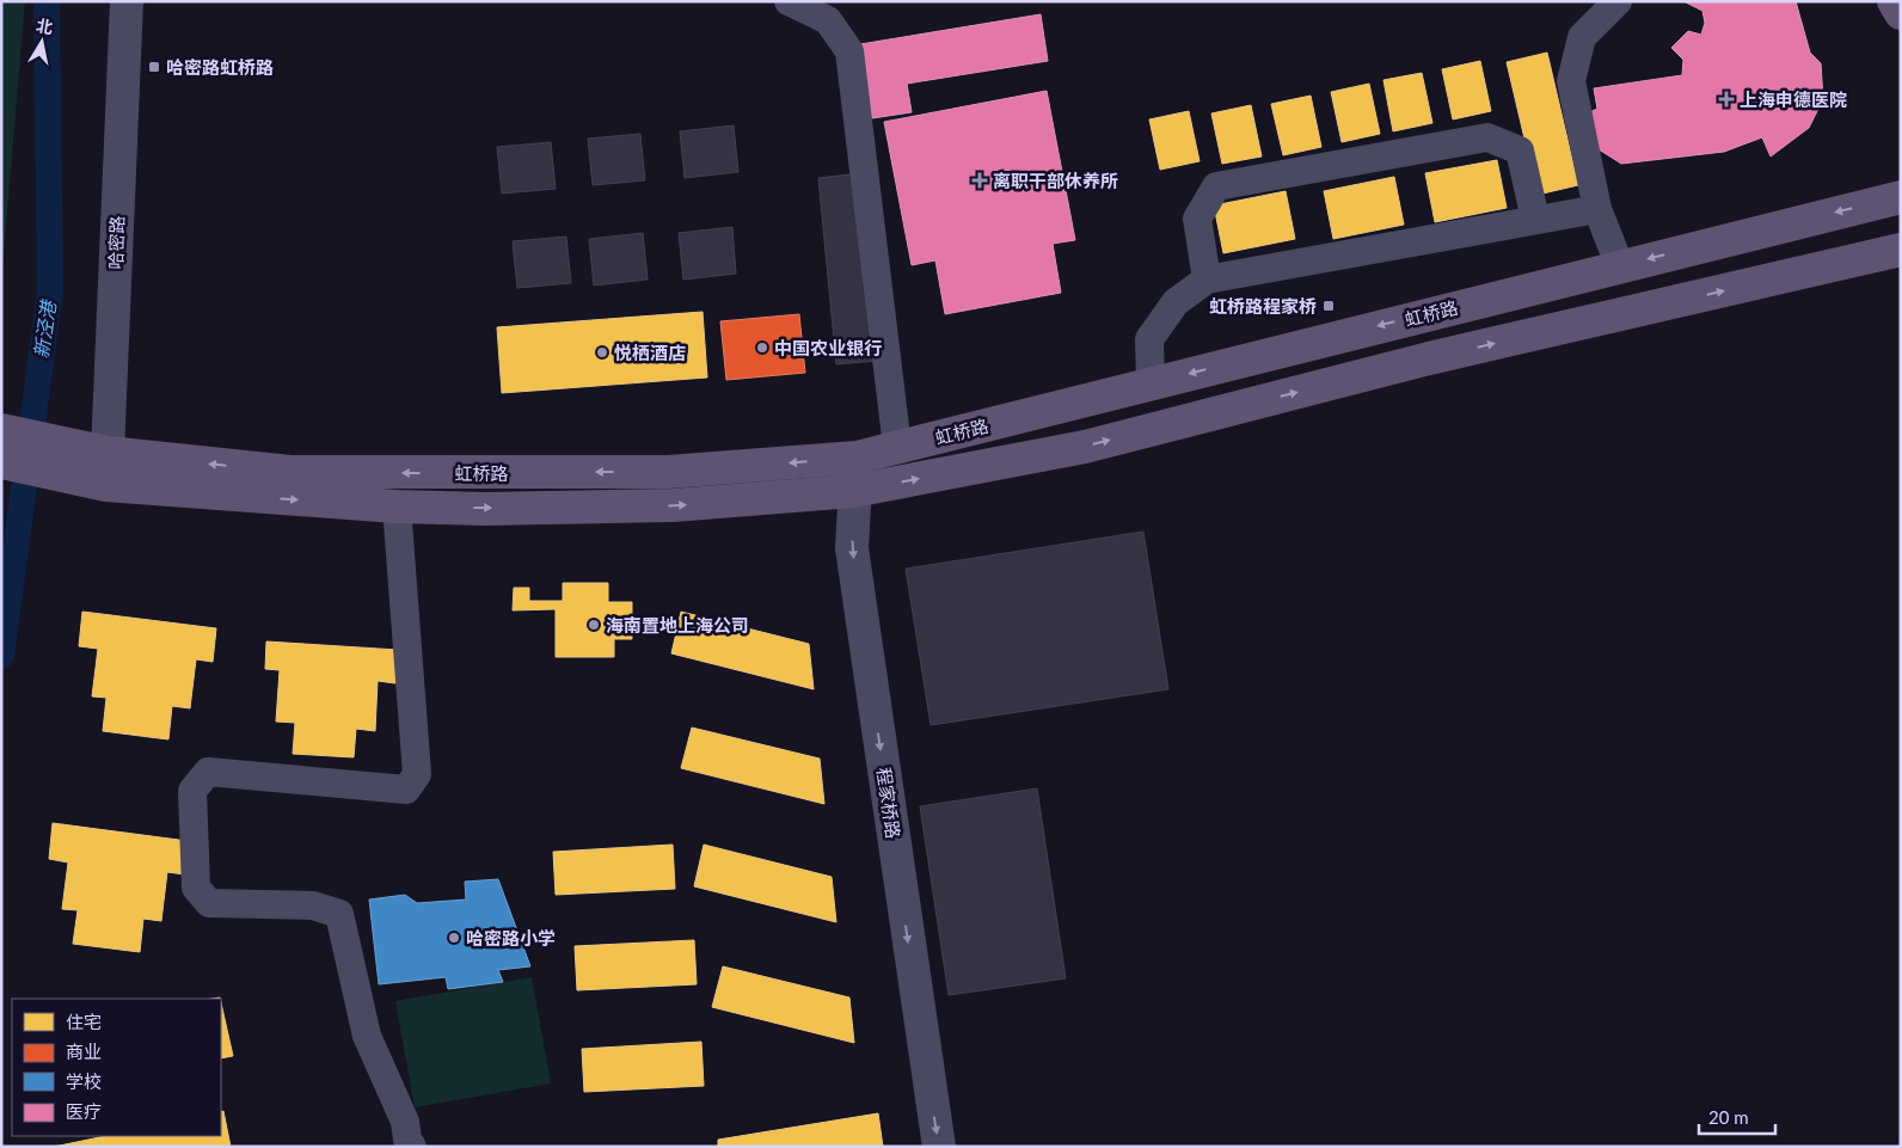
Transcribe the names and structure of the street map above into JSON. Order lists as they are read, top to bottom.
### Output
{
  "streets": {
    "main road": ["虹桥路"],
    "street": ["哈密路", "程家桥路"]
  },
  "crossings": [
    ["哈密路", "虹桥路"],
    ["虹桥路", "程家桥路"]
  ],
  "one_way": ["程家桥路"],
  "water": ["新泾港"],
  "places": {
    "transit": ["哈密路虹桥路", "虹桥路程家桥"],
    "health": ["上海申德医院", "离职干部休养所"],
    "other": [
      "中国农业银行",
      "悦栖酒店",
      "海南置地上海公司",
      "哈密路小学"
    ]
  },
  "legend": [
    "住宅",
    "商业",
    "学校",
    "医疗"
  ],
  "scale_bar": "20 m",
  "north": "top"
}
